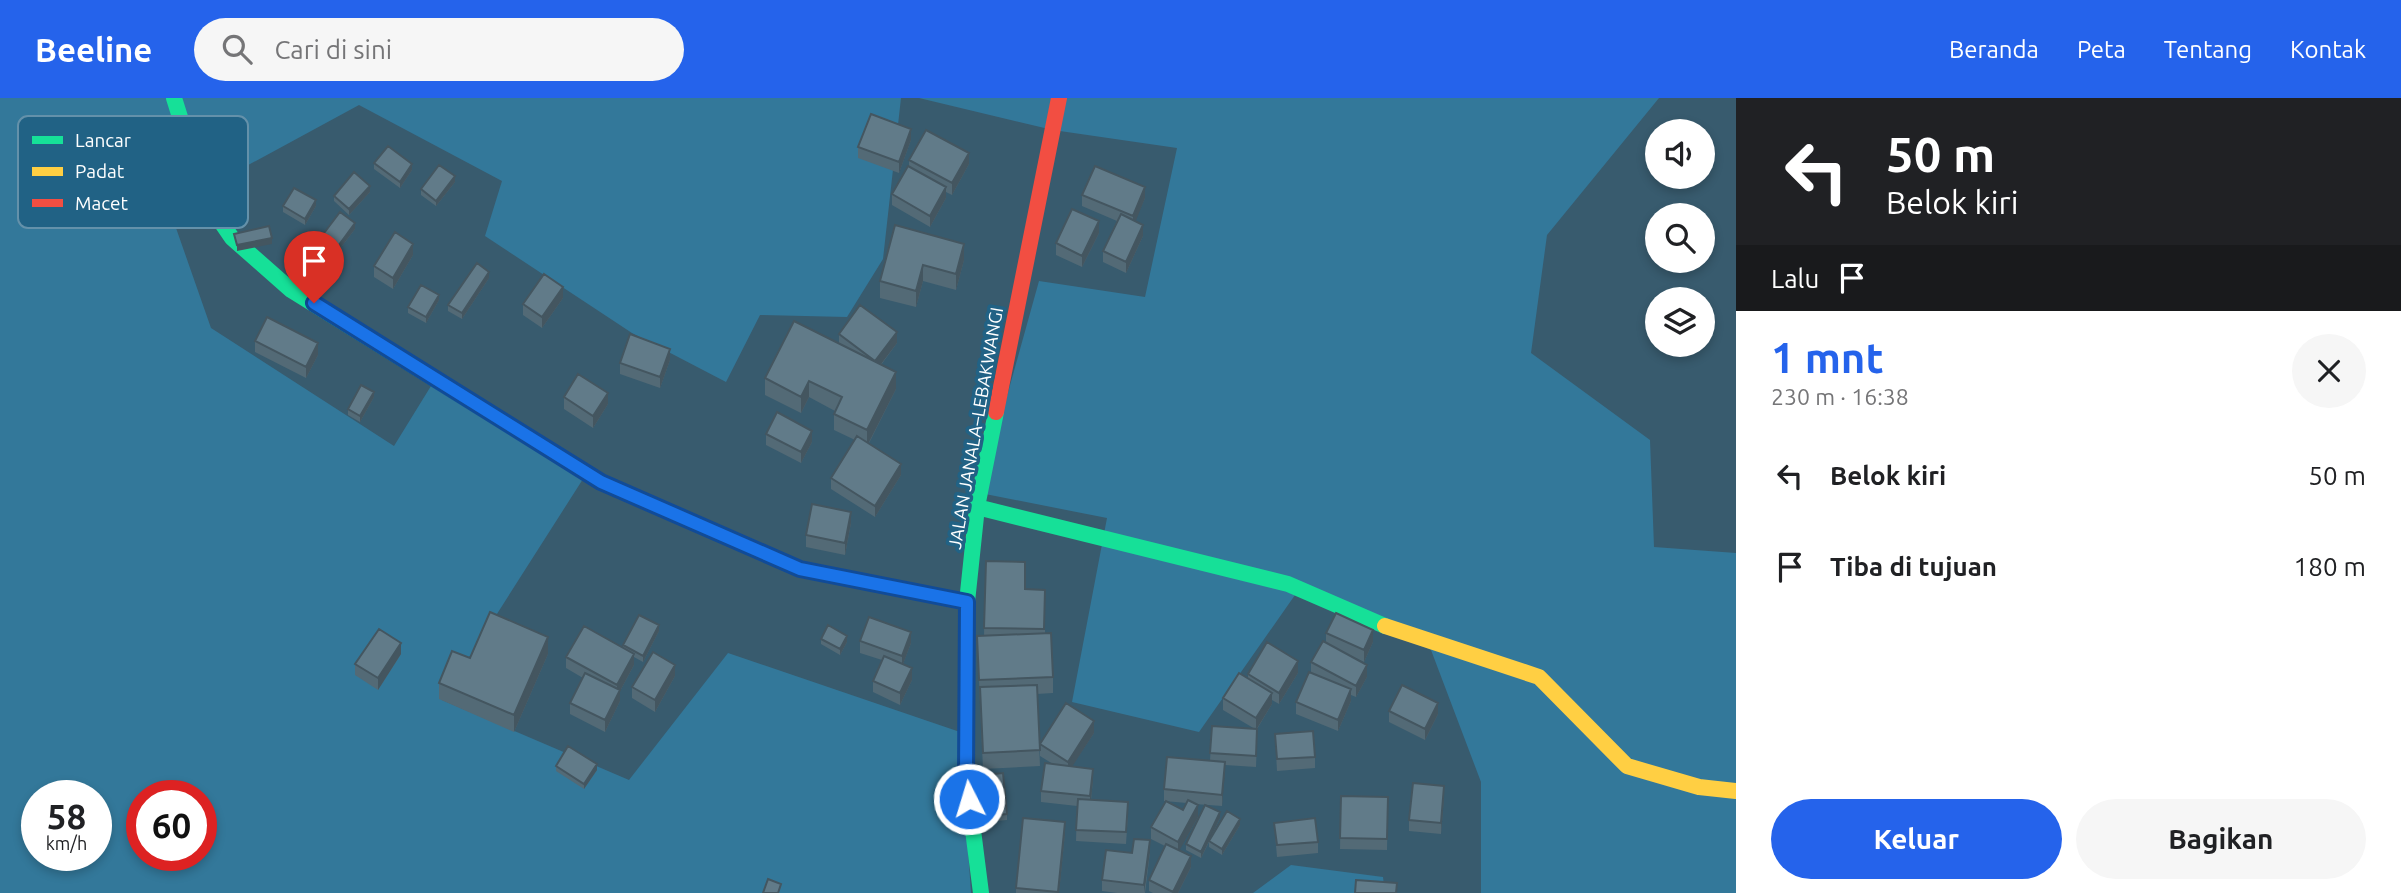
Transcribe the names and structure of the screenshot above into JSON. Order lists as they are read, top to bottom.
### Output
{
  "streets": {
    "street": ["JALAN JANALA–LEBAKWANGI"]
  },
  "legend": ["Lancar", "Padat", "Macet"],
  "page": {
    "header": "Beeline",
    "search": "Cari di sini",
    "nav": [
      "Beranda",
      "Peta",
      "Tentang",
      "Kontak"
    ],
    "turn": ["50 m", "Belok kiri"],
    "then": "Lalu",
    "heading": ["1 mnt", "230 m · 16:38"],
    "list": [
      {
        "name": "Belok kiri",
        "value": "50 m"
      },
      {
        "name": "Tiba di tujuan",
        "value": "180 m"
      }
    ],
    "speed": "58 km/h",
    "limit": "60",
    "buttons": ["Keluar", "Bagikan"]
  }
}
